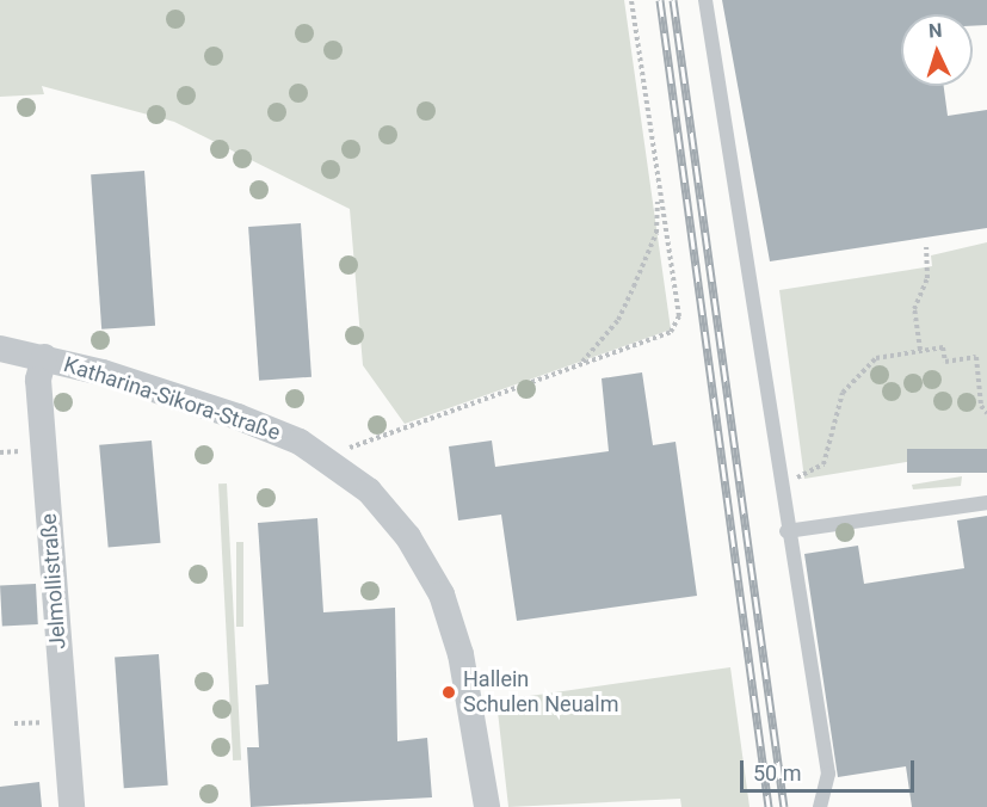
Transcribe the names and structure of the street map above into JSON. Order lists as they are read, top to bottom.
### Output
{
  "streets": {
    "street": ["Katharina-Sikora-Straße", "Jelmollistraße"]
  },
  "crossings": [
    ["Katharina-Sikora-Straße", "Jelmollistraße"]
  ],
  "places": ["Hallein Schulen Neualm"],
  "scale_bar": "50 m",
  "north": "top"
}
